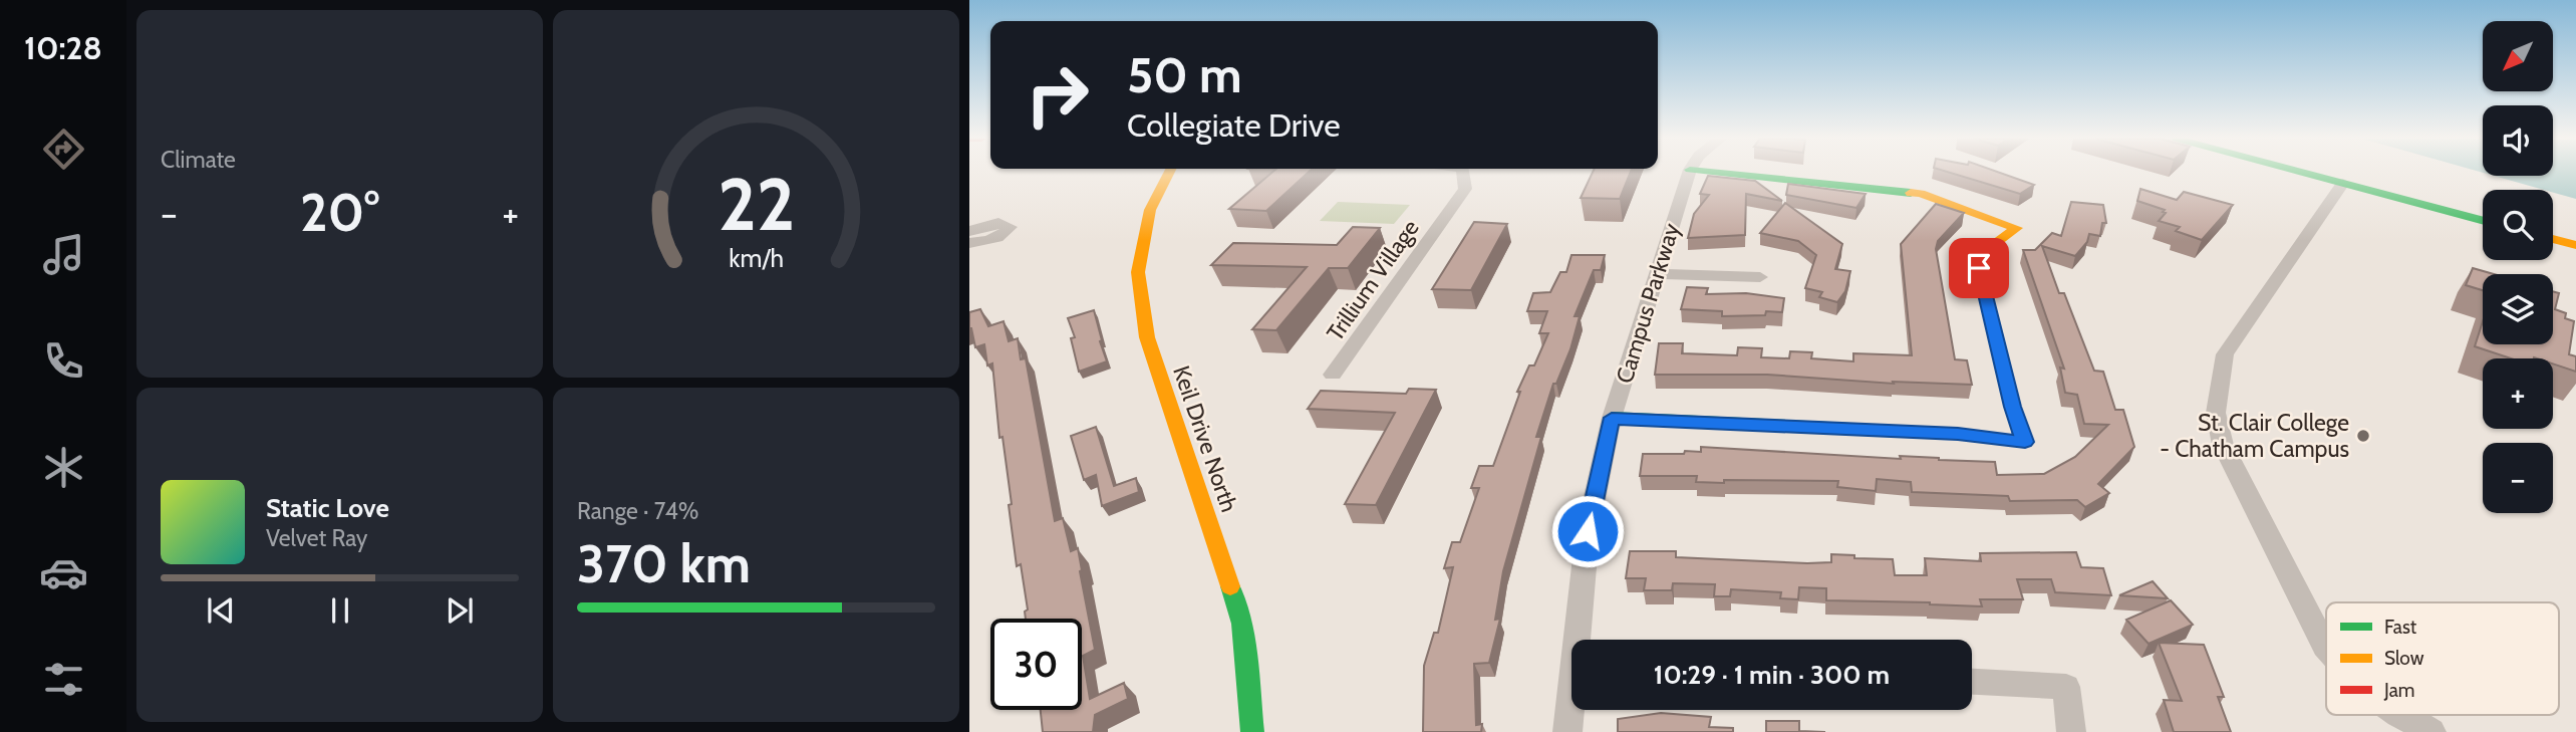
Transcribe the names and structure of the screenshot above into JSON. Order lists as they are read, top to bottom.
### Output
{
  "streets": {
    "street": ["Trillium Village", "Campus Parkway", "Keil Drive North"]
  },
  "places": ["St. Clair College - Chatham Campus"],
  "legend": ["Fast", "Slow", "Jam"],
  "north": "bottom left",
  "page": {
    "tabs": "10:28",
    "tile": [
      "Climate",
      ["Range · 74%", "370 km"]
    ],
    "map_buttons": ["+", "−"],
    "turn": ["50 m", "Collegiate Drive"],
    "heat": ["−", "20°", "+"],
    "song": ["Static Love", "Velvet Ray"],
    "limit": "30",
    "trip": "10:29 · 1 min · 300 m",
    "gauge": ["22", "km/h"]
  }
}
